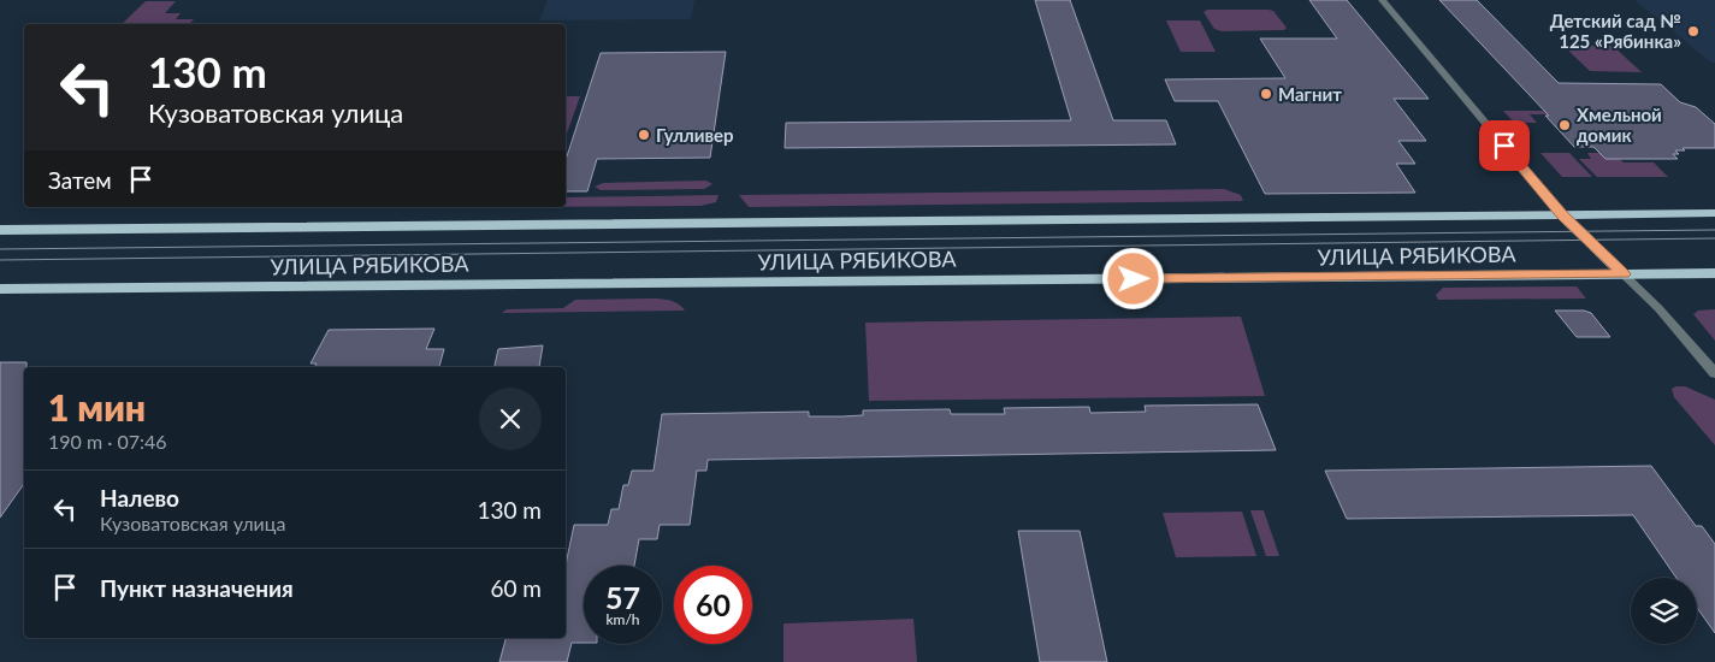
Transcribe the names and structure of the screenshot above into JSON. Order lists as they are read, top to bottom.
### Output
{
  "streets": {
    "main road": ["УЛИЦА РЯБИКОВА"]
  },
  "places": [
    "Детский сад № 125 «Рябинка»",
    "Магнит",
    "Хмельной домик",
    "Гулливер"
  ],
  "page": {
    "turn": ["130 m", "Кузоватовская улица"],
    "then": "Затем",
    "heading": ["1 мин", "190 m · 07:46"],
    "list": [
      {
        "name": "Налево",
        "note": "Кузоватовская улица",
        "value": "130 m"
      },
      {
        "name": "Пункт назначения",
        "value": "60 m"
      }
    ],
    "speed": "57 km/h",
    "limit": "60"
  }
}
